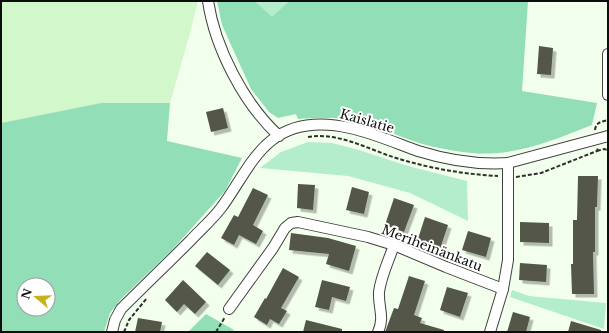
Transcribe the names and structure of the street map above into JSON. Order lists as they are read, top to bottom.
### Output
{
  "streets": {
    "street": ["Kaislatie", "Meriheinänkatu"]
  },
  "north": "left"
}
